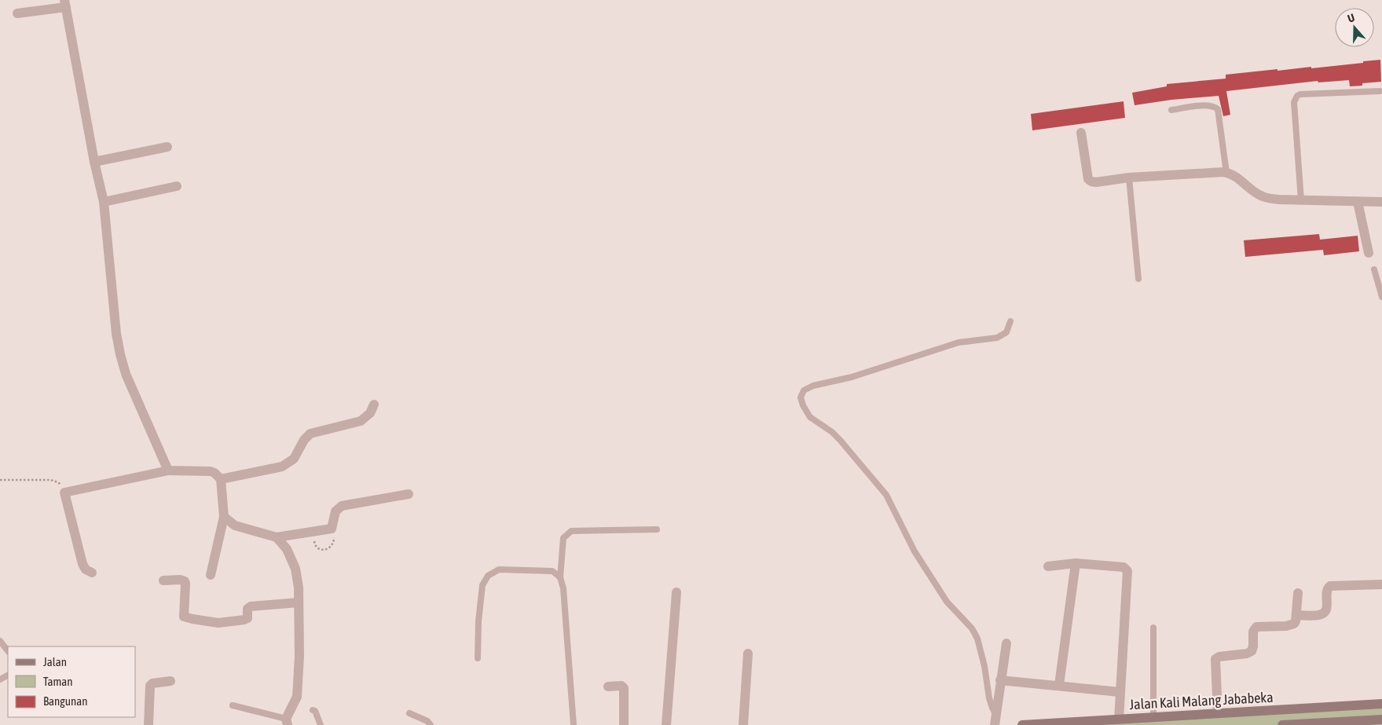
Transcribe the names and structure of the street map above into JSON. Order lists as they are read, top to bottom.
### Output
{
  "streets": {
    "main road": ["Jalan Kali Malang Jababeka"]
  },
  "legend": ["Jalan", "Taman", "Bangunan"],
  "north": "top"
}
